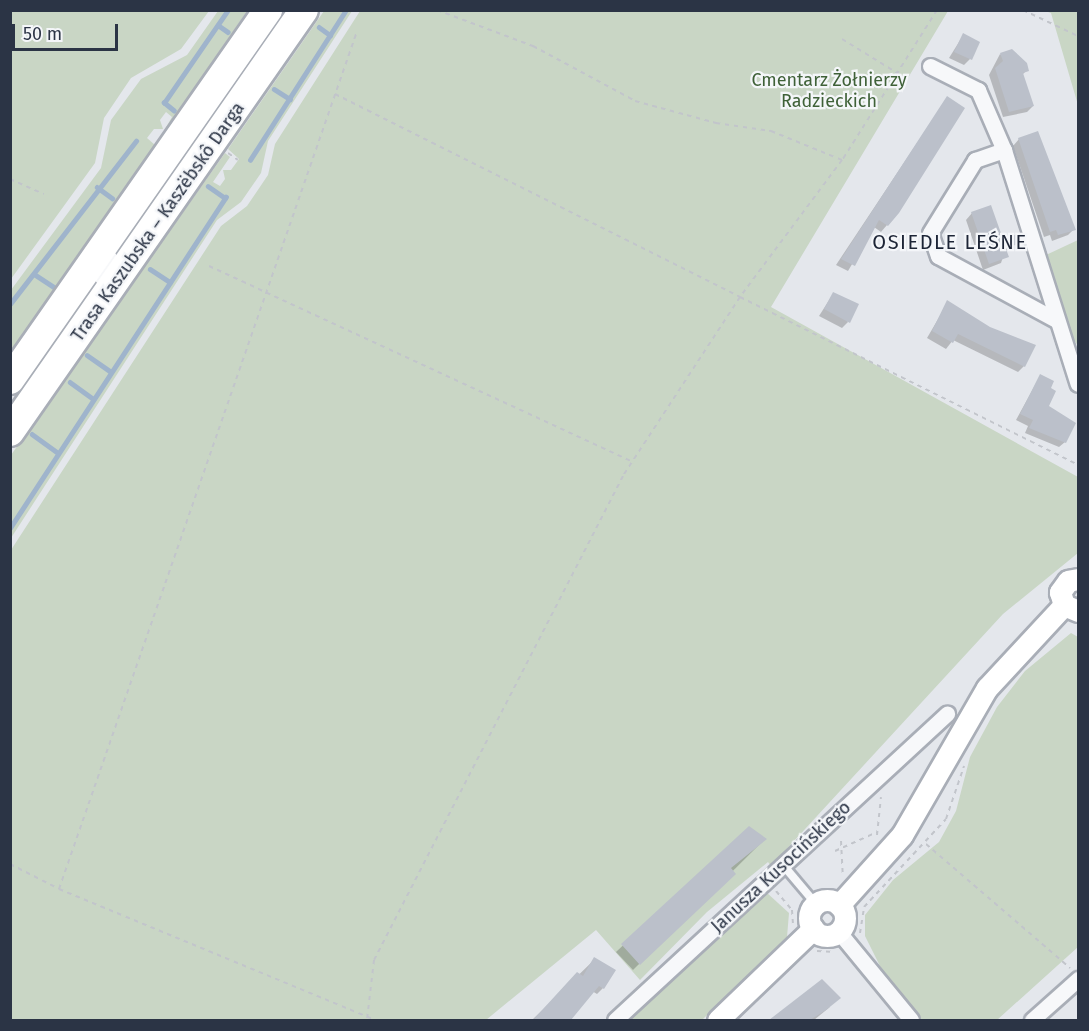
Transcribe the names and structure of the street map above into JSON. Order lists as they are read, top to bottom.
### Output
{
  "streets": {
    "highway": ["Trasa Kaszubska – Kaszëbskô Darga"],
    "street": ["Janusza Kusocińskiego"]
  },
  "districts": ["OSIEDLE LEŚNE"],
  "parks": ["Cmentarz Żołnierzy Radzieckich"],
  "scale_bar": "50 m"
}
